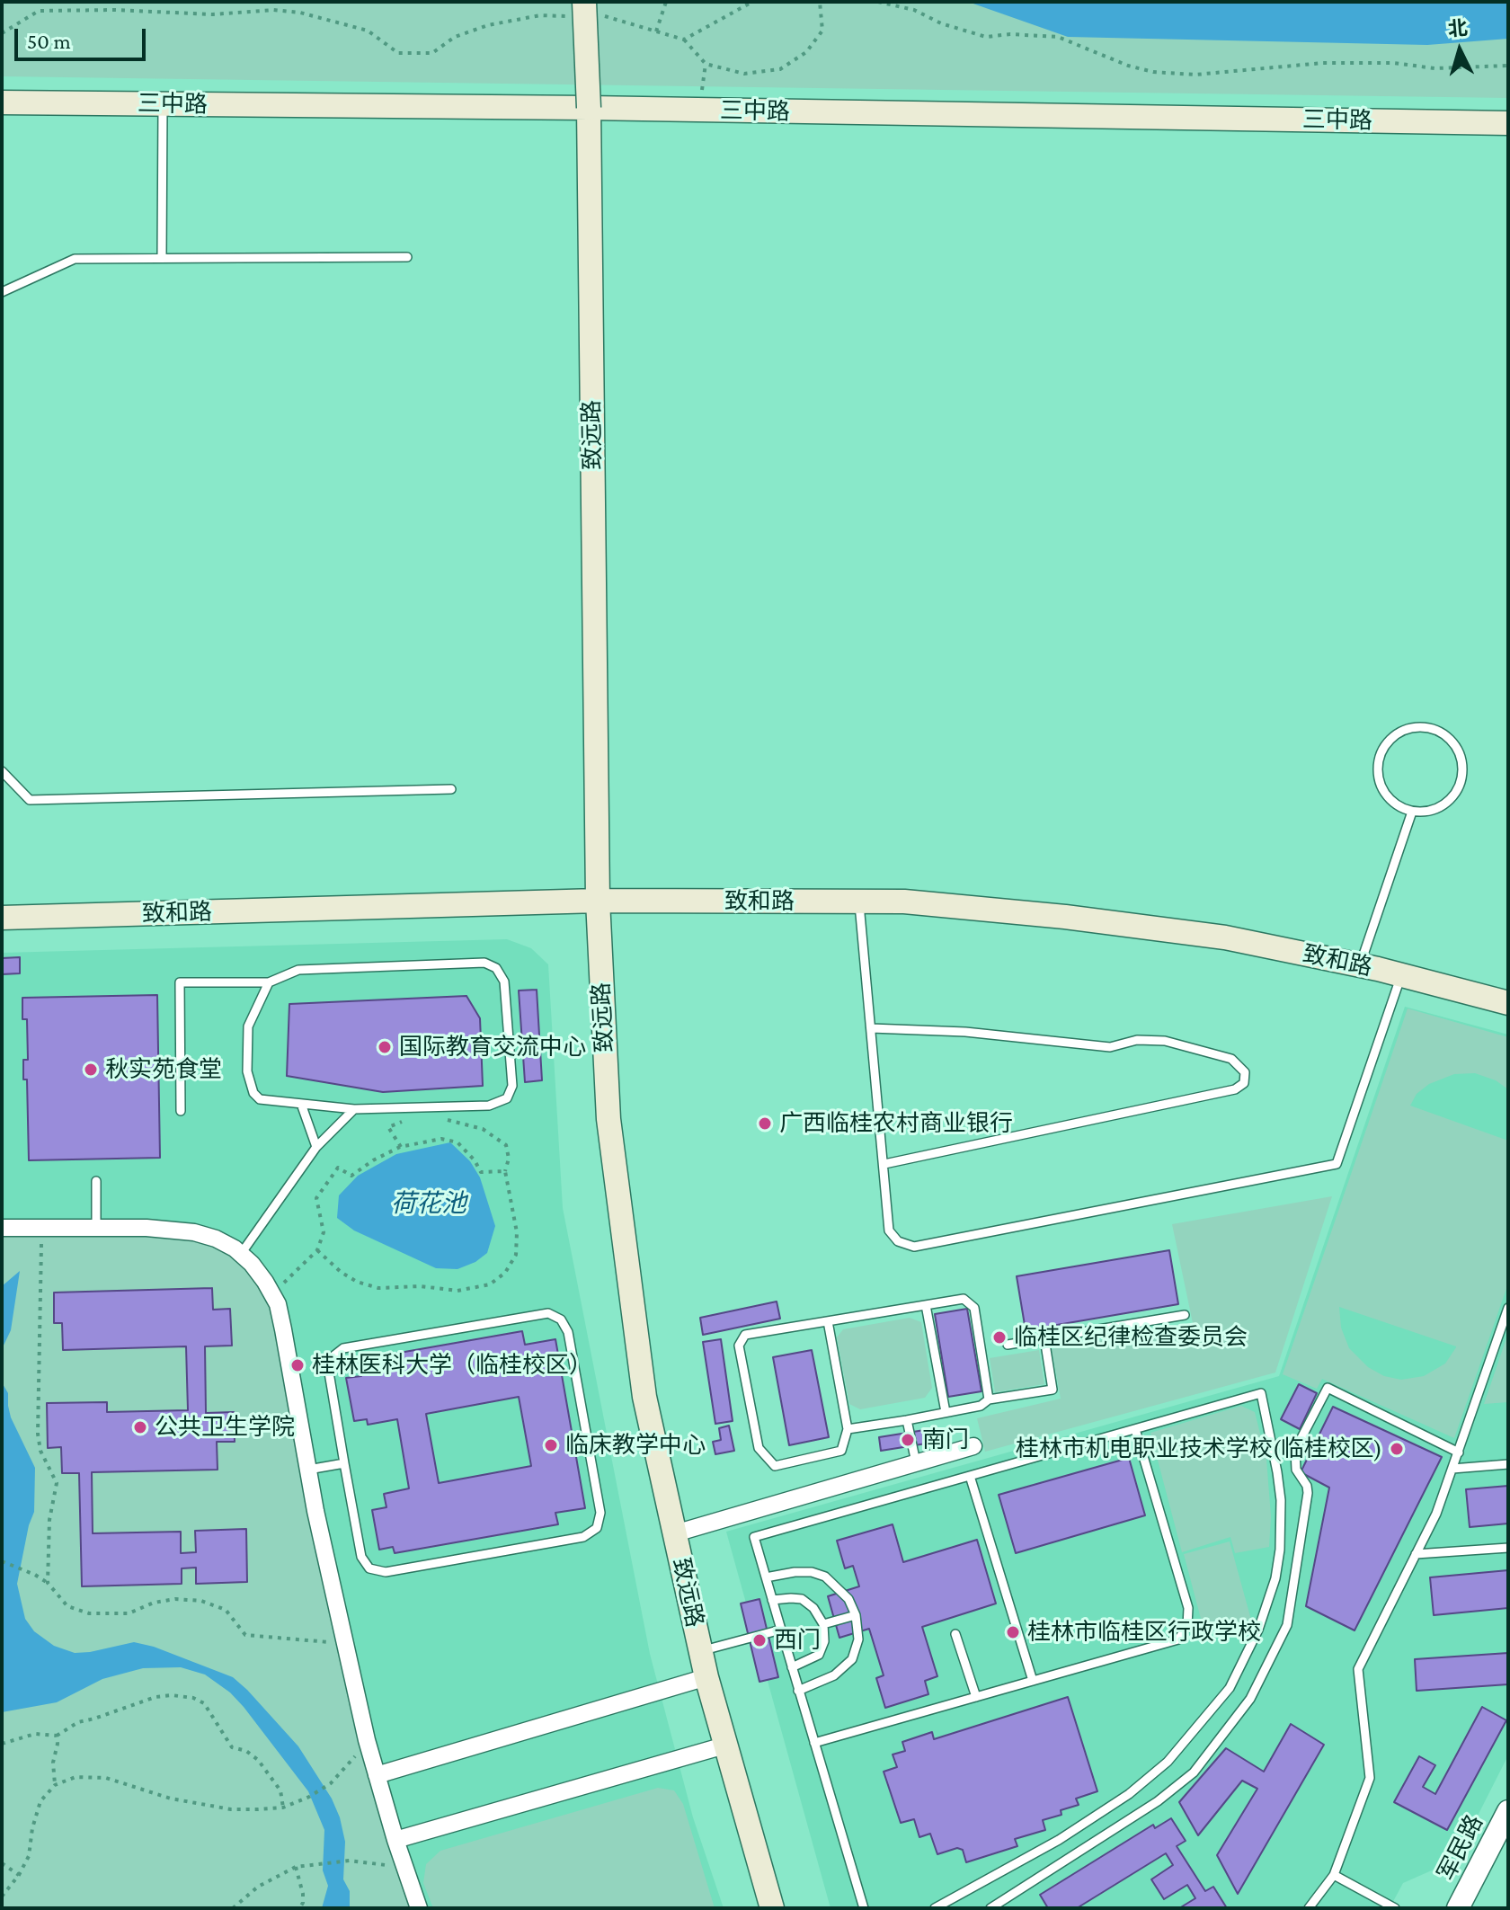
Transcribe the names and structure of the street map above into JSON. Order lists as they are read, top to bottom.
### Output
{
  "streets": {
    "main road": ["三中路", "致远路", "致和路"],
    "street": ["军民路"]
  },
  "crossings": [
    ["三中路", "致远路"],
    ["致远路", "致和路"]
  ],
  "water": ["荷花池"],
  "places": [
    "国际教育交流中心",
    "秋实苑食堂",
    "广西临桂农村商业银行",
    "临桂区纪律检查委员会",
    "桂林医科大学（临桂校区）",
    "公共卫生学院",
    "南门",
    "临床教学中心",
    "桂林市机电职业技术学校(临桂校区)",
    "桂林市临桂区行政学校",
    "西门"
  ],
  "scale_bar": "50 m",
  "north": "top"
}
